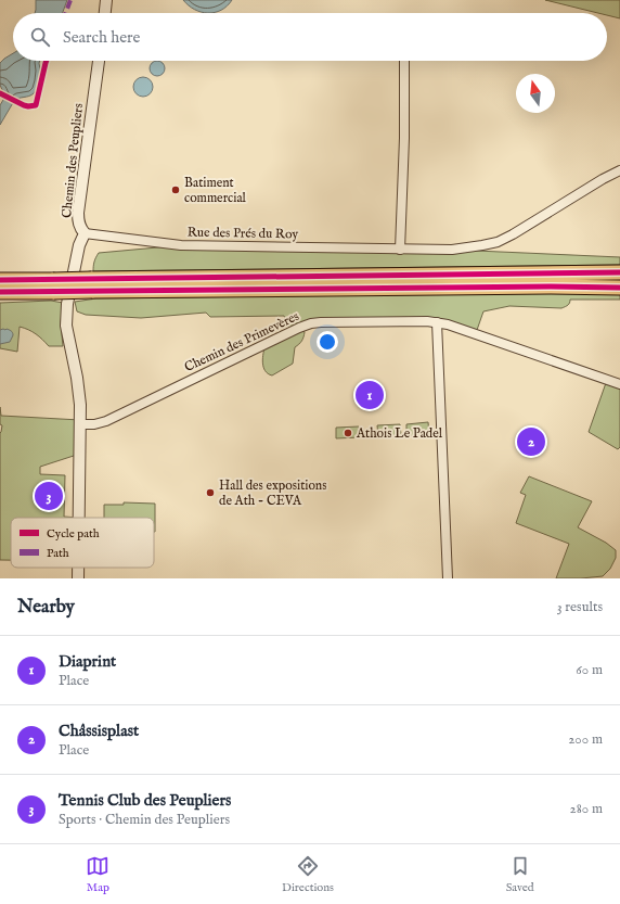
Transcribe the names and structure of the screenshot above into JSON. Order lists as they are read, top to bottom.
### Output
{
  "streets": {
    "street": ["Chemin des Peupliers", "Rue des Prés du Roy", "Chemin des Primevères"]
  },
  "crossings": [
    ["Chemin des Peupliers", "Rue des Prés du Roy"],
    ["Chemin des Peupliers", "Chemin des Primevères"]
  ],
  "places": ["Batiment commercial", "Athois Le Padel", "Hall des expositions de Ath - CEVA"],
  "legend": ["Cycle path", "Path"],
  "north": "top",
  "page": {
    "search": "Search here",
    "pins": ["1", "2", "3"],
    "heading": ["Nearby", "3 results"],
    "list": [
      {
        "mark": "1",
        "name": "Diaprint",
        "note": "Place",
        "value": "60 m"
      },
      {
        "mark": "2",
        "name": "Châssisplast",
        "note": "Place",
        "value": "200 m"
      },
      {
        "mark": "3",
        "name": "Tennis Club des Peupliers",
        "note": "Sports · Chemin des Peupliers",
        "value": "280 m"
      }
    ],
    "nav": ["Map", "Directions", "Saved"]
  }
}
